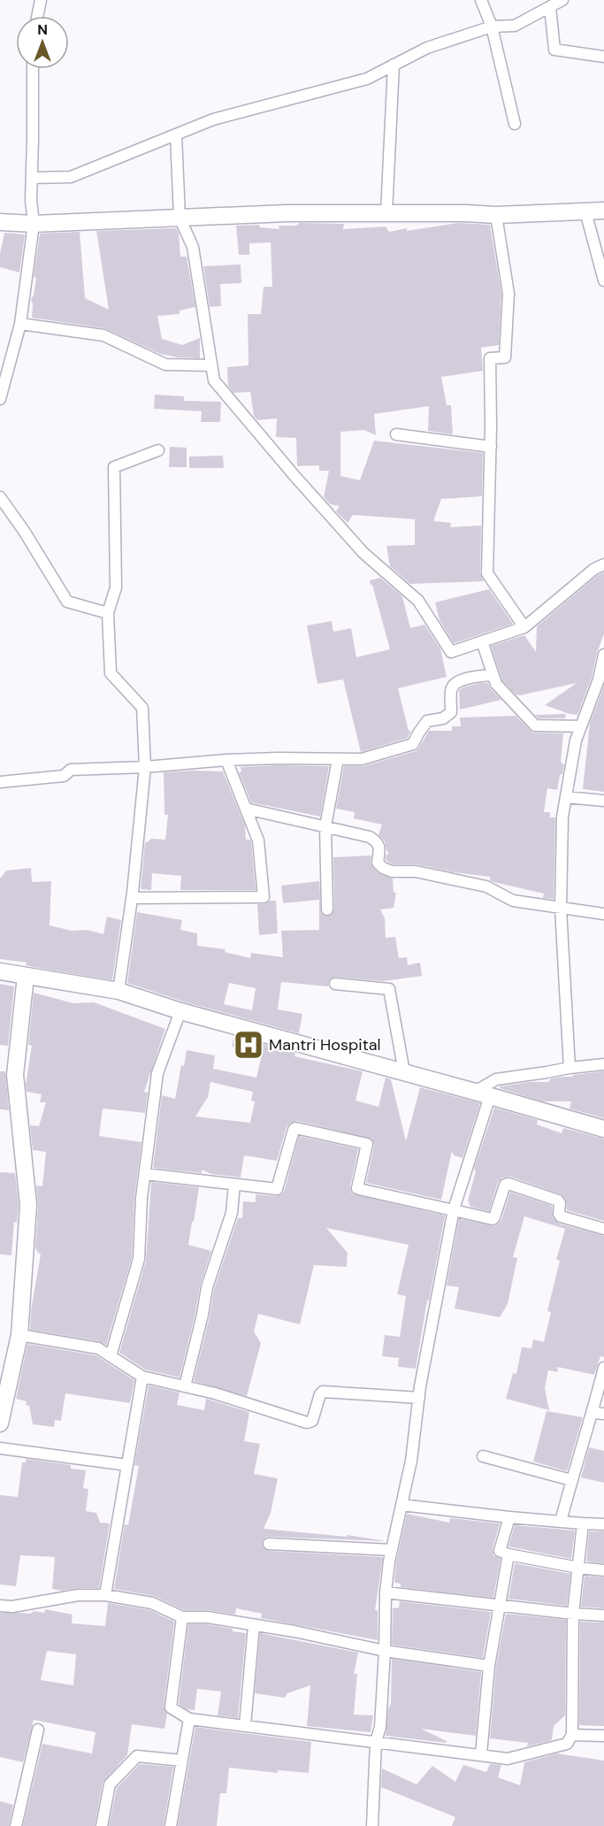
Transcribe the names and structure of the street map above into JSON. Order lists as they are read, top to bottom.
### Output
{
  "places": {
    "hospital": ["Mantri Hospital"]
  },
  "north": "top"
}
